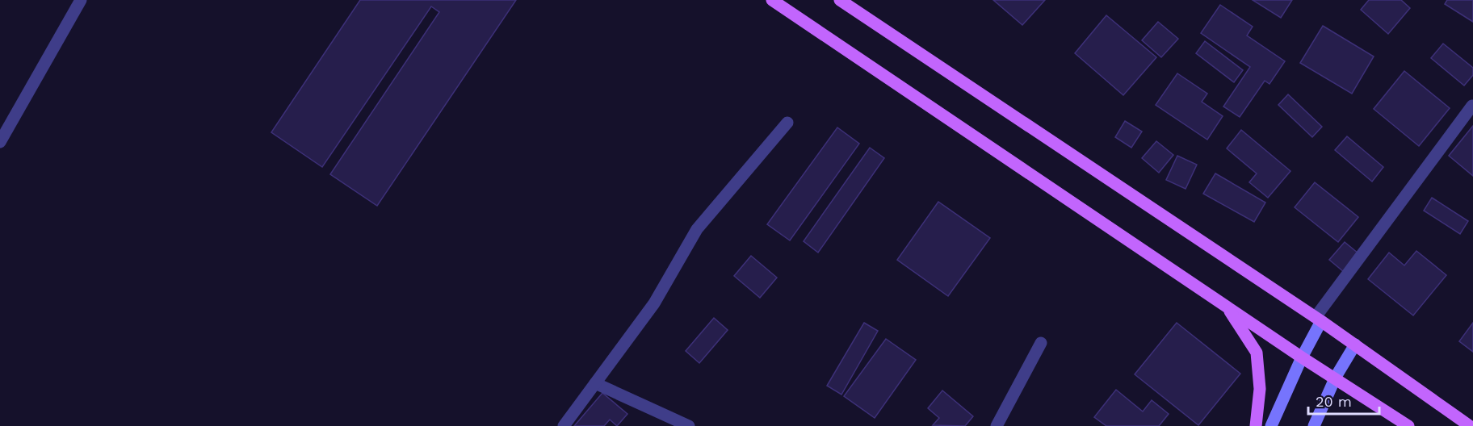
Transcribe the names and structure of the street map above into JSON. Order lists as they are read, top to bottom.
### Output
{
  "scale_bar": "20 m"
}
